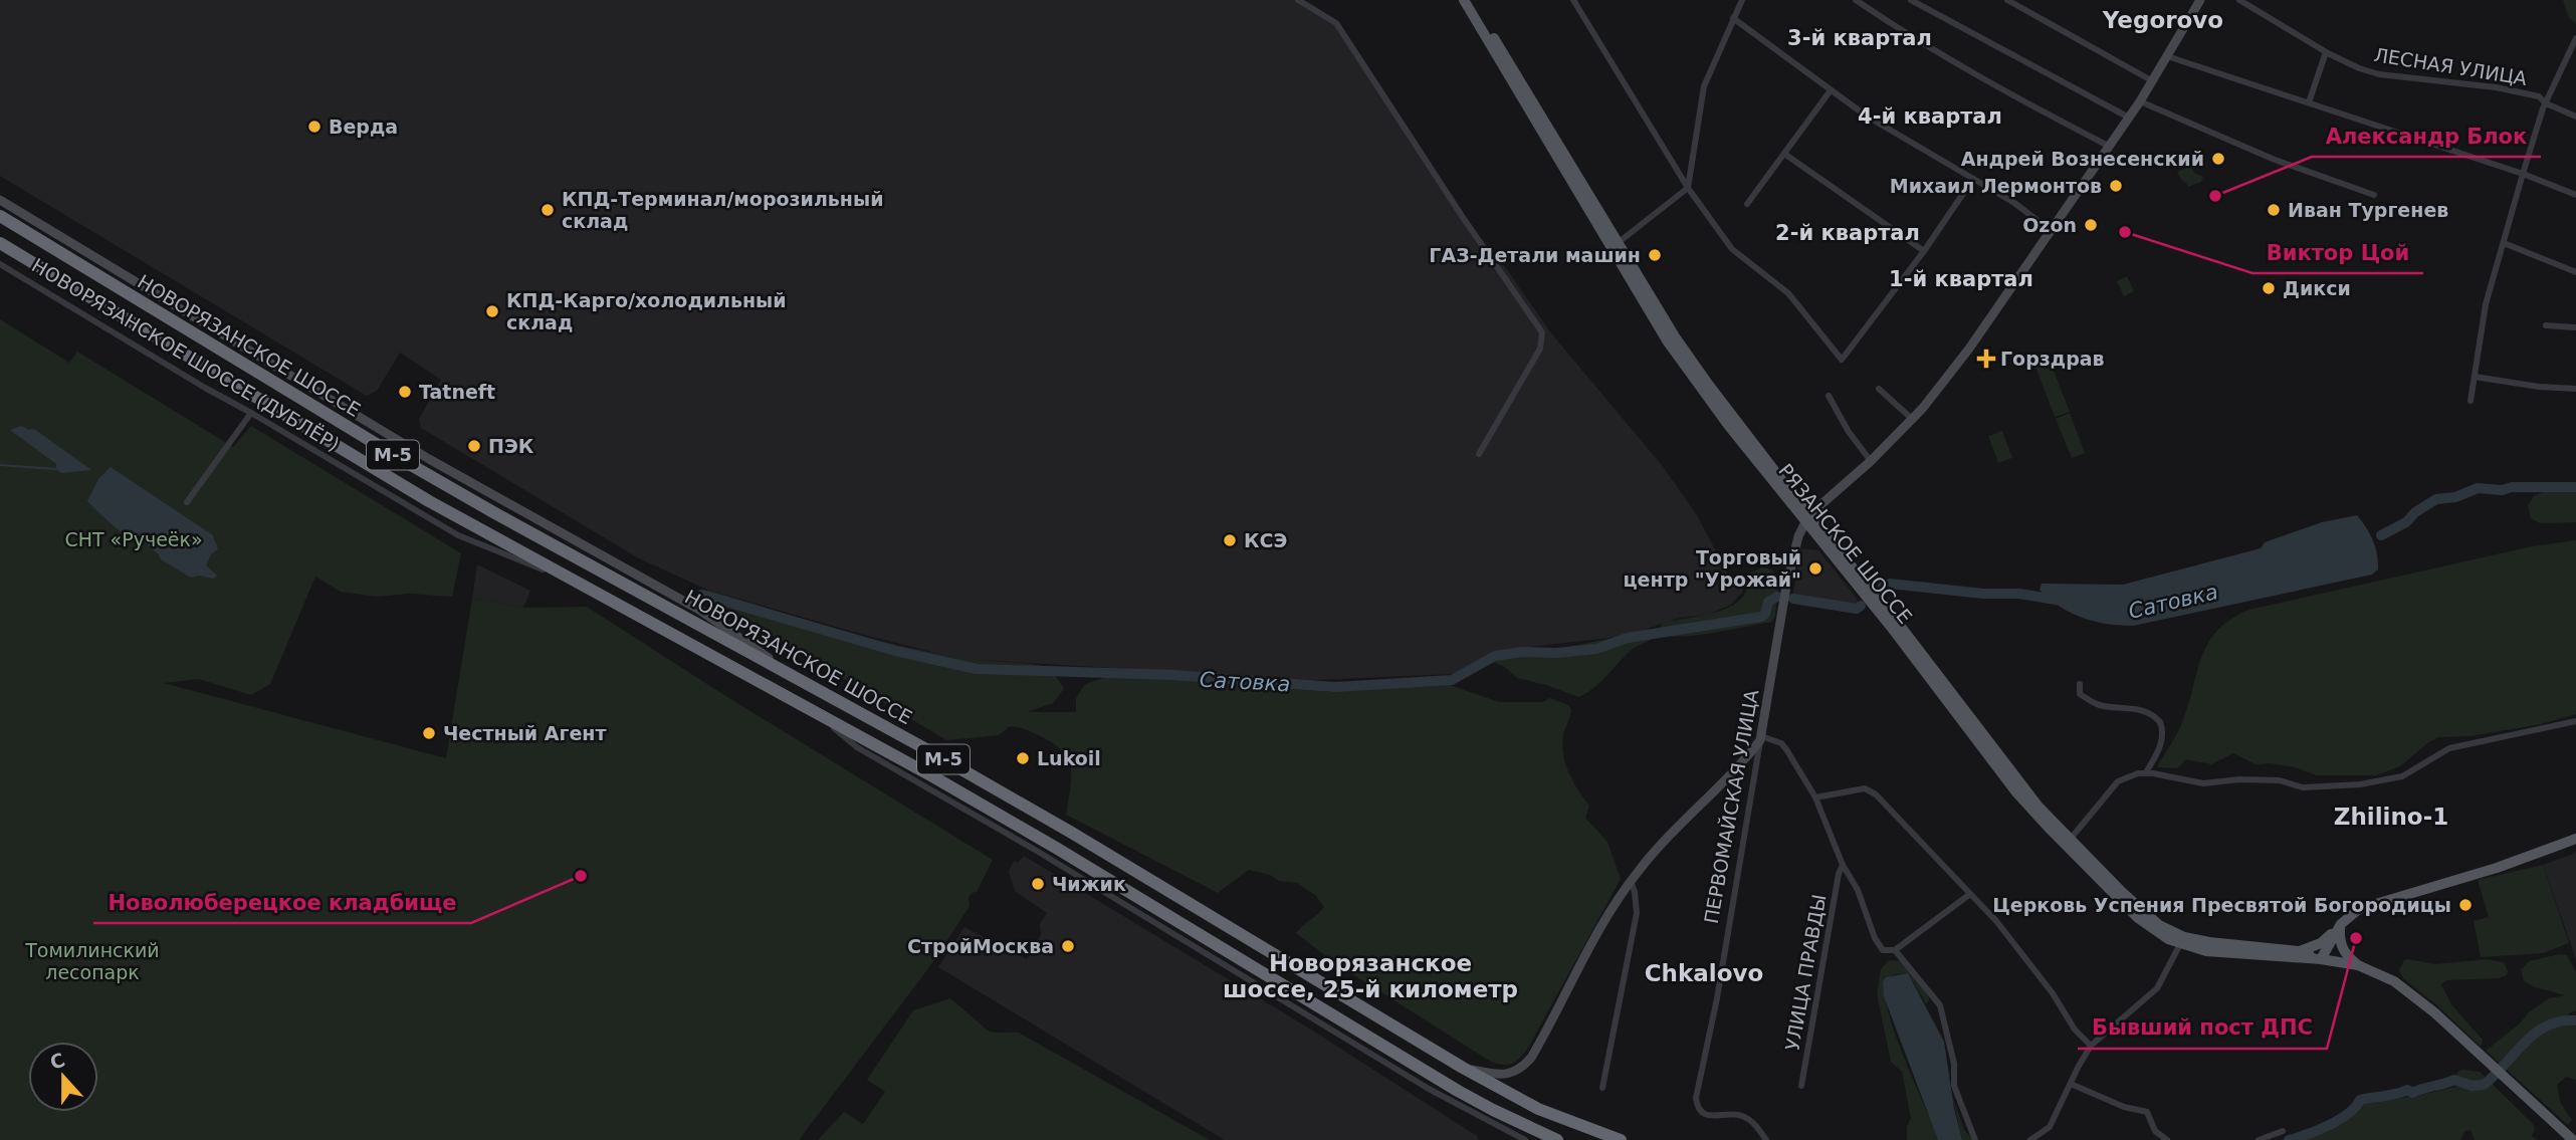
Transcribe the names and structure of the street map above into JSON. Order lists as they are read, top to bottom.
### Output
{
  "streets": {
    "highway": ["НОВОРЯЗАНСКОЕ ШОССЕ", "М-5"],
    "main road": ["НОВОРЯЗАНСКОЕ ШОССЕ (ДУБЛЁР)", "РЯЗАНСКОЕ ШОССЕ", "ПЕРВОМАЙСКАЯ УЛИЦА"],
    "street": ["ЛЕСНАЯ УЛИЦА", "УЛИЦА ПРАВДЫ"]
  },
  "crossings": [
    ["НОВОРЯЗАНСКОЕ ШОССЕ", "НОВОРЯЗАНСКОЕ ШОССЕ (ДУБЛЁР)"],
    ["РЯЗАНСКОЕ ШОССЕ", "ПЕРВОМАЙСКАЯ УЛИЦА"]
  ],
  "districts": [
    "Yegorovo",
    "3-й квартал",
    "4-й квартал",
    "2-й квартал",
    "1-й квартал",
    "Zhilino-1",
    "Новорязанское шоссе, 25-й километр",
    "Chkalovo"
  ],
  "water": ["Сатовка"],
  "parks": ["СНТ «Ручеёк»", "Томилинский лесопарк"],
  "places": {
    "other": [
      "Верда",
      "Андрей Вознесенский",
      "Михаил Лермонтов",
      "Александр Блок",
      "КПД-Терминал/морозильный склад",
      "Иван Тургенев",
      "Ozon",
      "Виктор Цой",
      "ГАЗ-Детали машин",
      "Дикси",
      "КПД-Карго/холодильный склад",
      "Tatneft",
      "ПЭК",
      "КСЭ",
      "Торговый центр \"Урожай\"",
      "Честный Агент",
      "Lukoil",
      "Новолюберецкое кладбище",
      "Чижик",
      "Церковь Успения Пресвятой Богородицы",
      "Бывший пост ДПС",
      "СтройМосква"
    ],
    "health": ["Горздрав"]
  },
  "north": "top"
}
